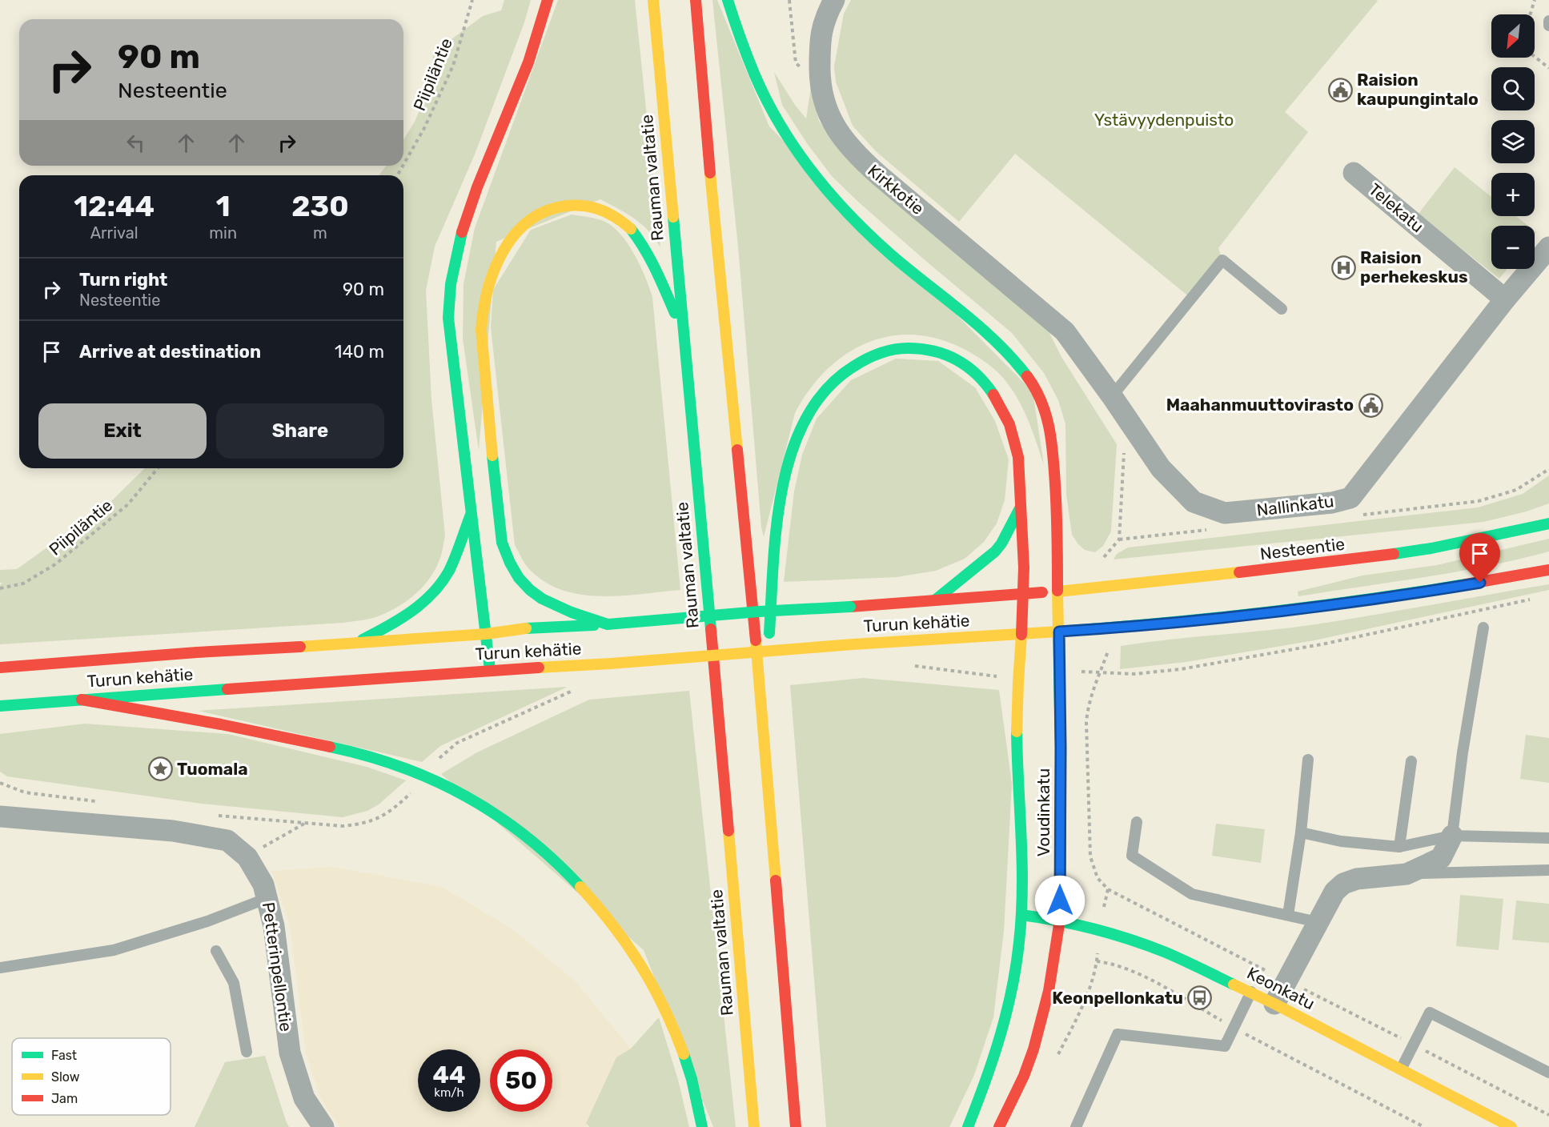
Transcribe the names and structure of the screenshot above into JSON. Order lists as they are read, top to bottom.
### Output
{
  "streets": {
    "main road": [
      "Rauman valtatie",
      "Nesteentie",
      "Turun kehätie",
      "Voudinkatu",
      "Keonkatu"
    ],
    "street": [
      "Kirkkotie",
      "Telekatu",
      "Nallinkatu",
      "Petterinpellontie"
    ],
    "path": ["Piipiläntie"]
  },
  "crossings": [
    ["Kirkkotie", "Nallinkatu"],
    ["Telekatu", "Nallinkatu"],
    ["Nesteentie", "Turun kehätie"],
    ["Nesteentie", "Voudinkatu"],
    ["Turun kehätie", "Voudinkatu"],
    ["Voudinkatu", "Keonkatu"]
  ],
  "parks": ["Ystävyydenpuisto"],
  "places": {
    "public building": ["Raision kaupungintalo", "Maahanmuuttovirasto"],
    "hospital": ["Raision perhekeskus"],
    "place": ["Tuomala"],
    "bus stop": ["Keonpellonkatu"]
  },
  "legend": ["Fast", "Slow", "Jam"],
  "north": "bottom left",
  "page": {
    "map_buttons": ["+", "−"],
    "turn": ["90 m", "Nesteentie"],
    "eta": [
      "12:44",
      "Arrival",
      "1",
      "min",
      "230",
      "m"
    ],
    "list": [
      {
        "name": "Turn right",
        "note": "Nesteentie",
        "value": "90 m"
      },
      {
        "name": "Arrive at destination",
        "value": "140 m"
      }
    ],
    "buttons": ["Exit", "Share"],
    "speed": "44 km/h",
    "limit": "50"
  }
}
